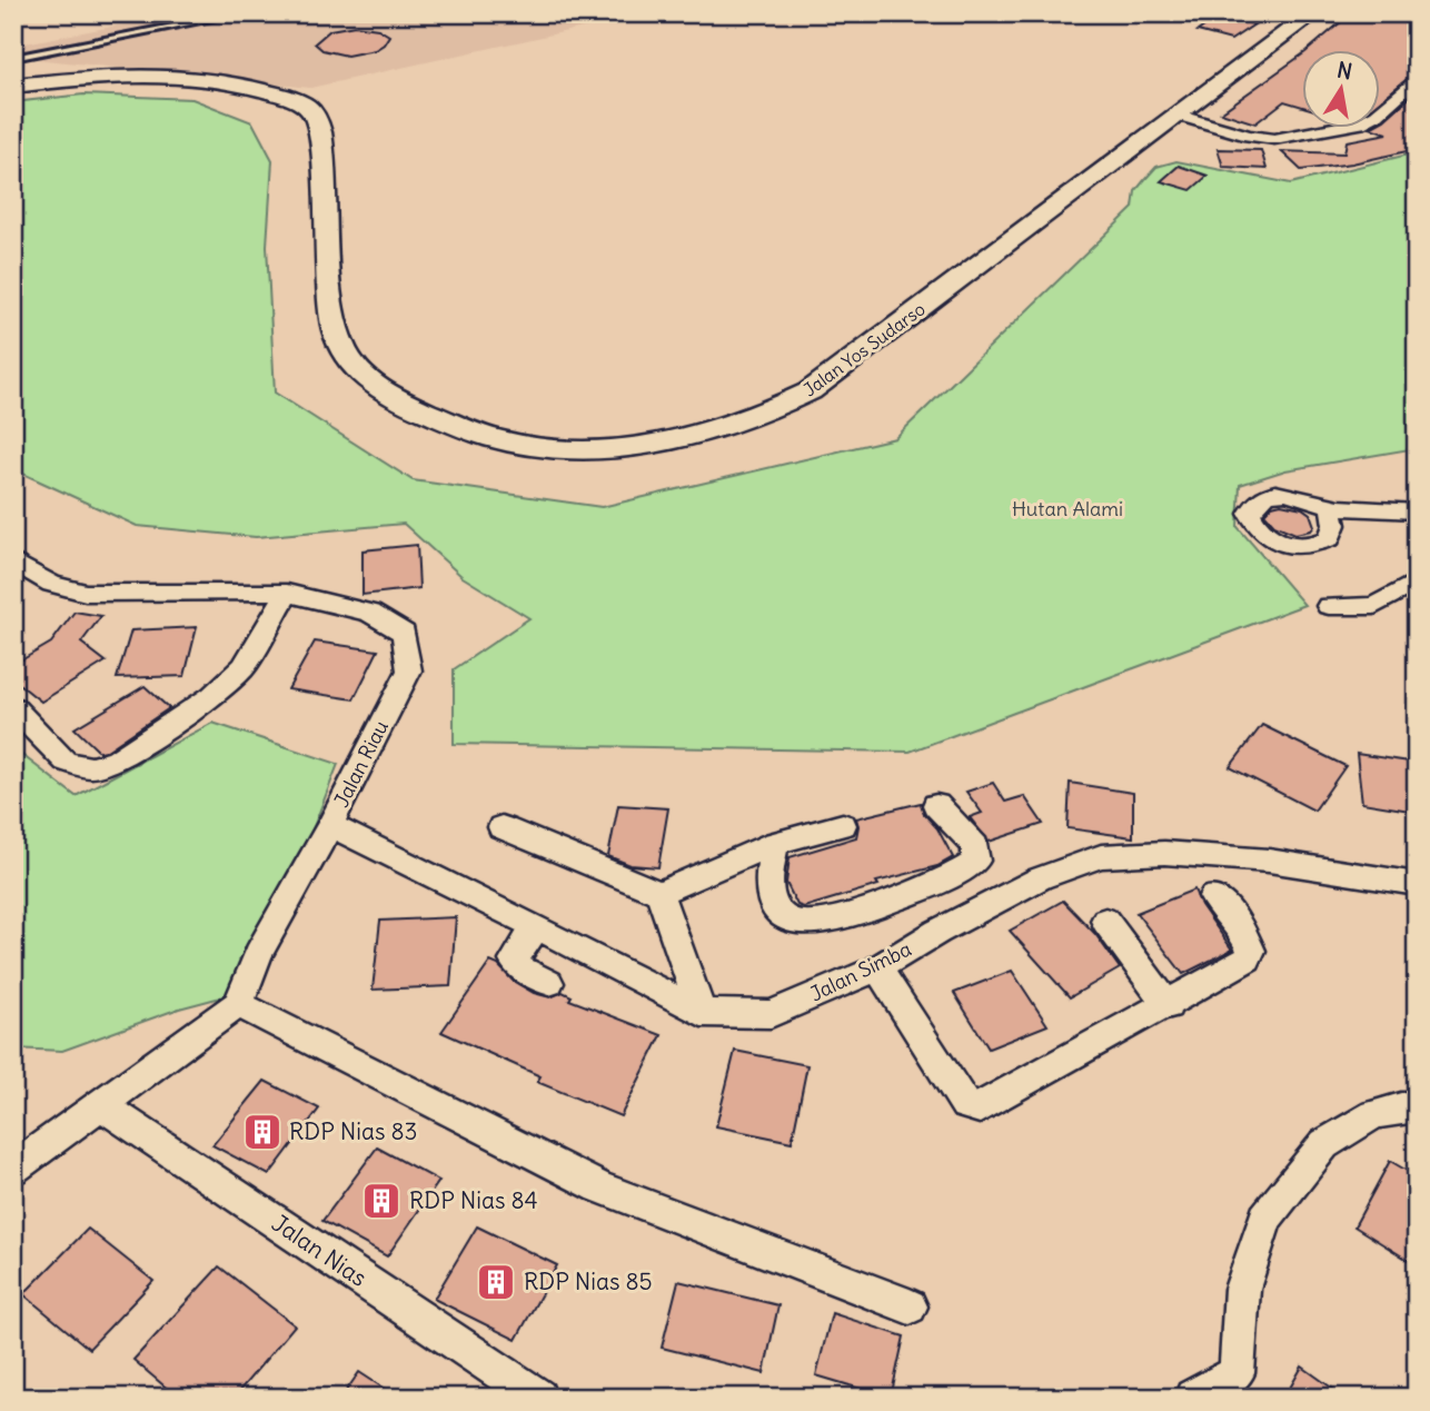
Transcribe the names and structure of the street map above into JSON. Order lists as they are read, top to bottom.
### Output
{
  "streets": {
    "main road": ["Jalan Yos Sudarso"],
    "street": ["Jalan Riau", "Jalan Simba", "Jalan Nias"]
  },
  "crossings": [
    ["Jalan Riau", "Jalan Simba"]
  ],
  "parks": ["Hutan Alami"],
  "places": {
    "building": ["RDP Nias 83", "RDP Nias 84", "RDP Nias 85"]
  },
  "north": "top"
}
